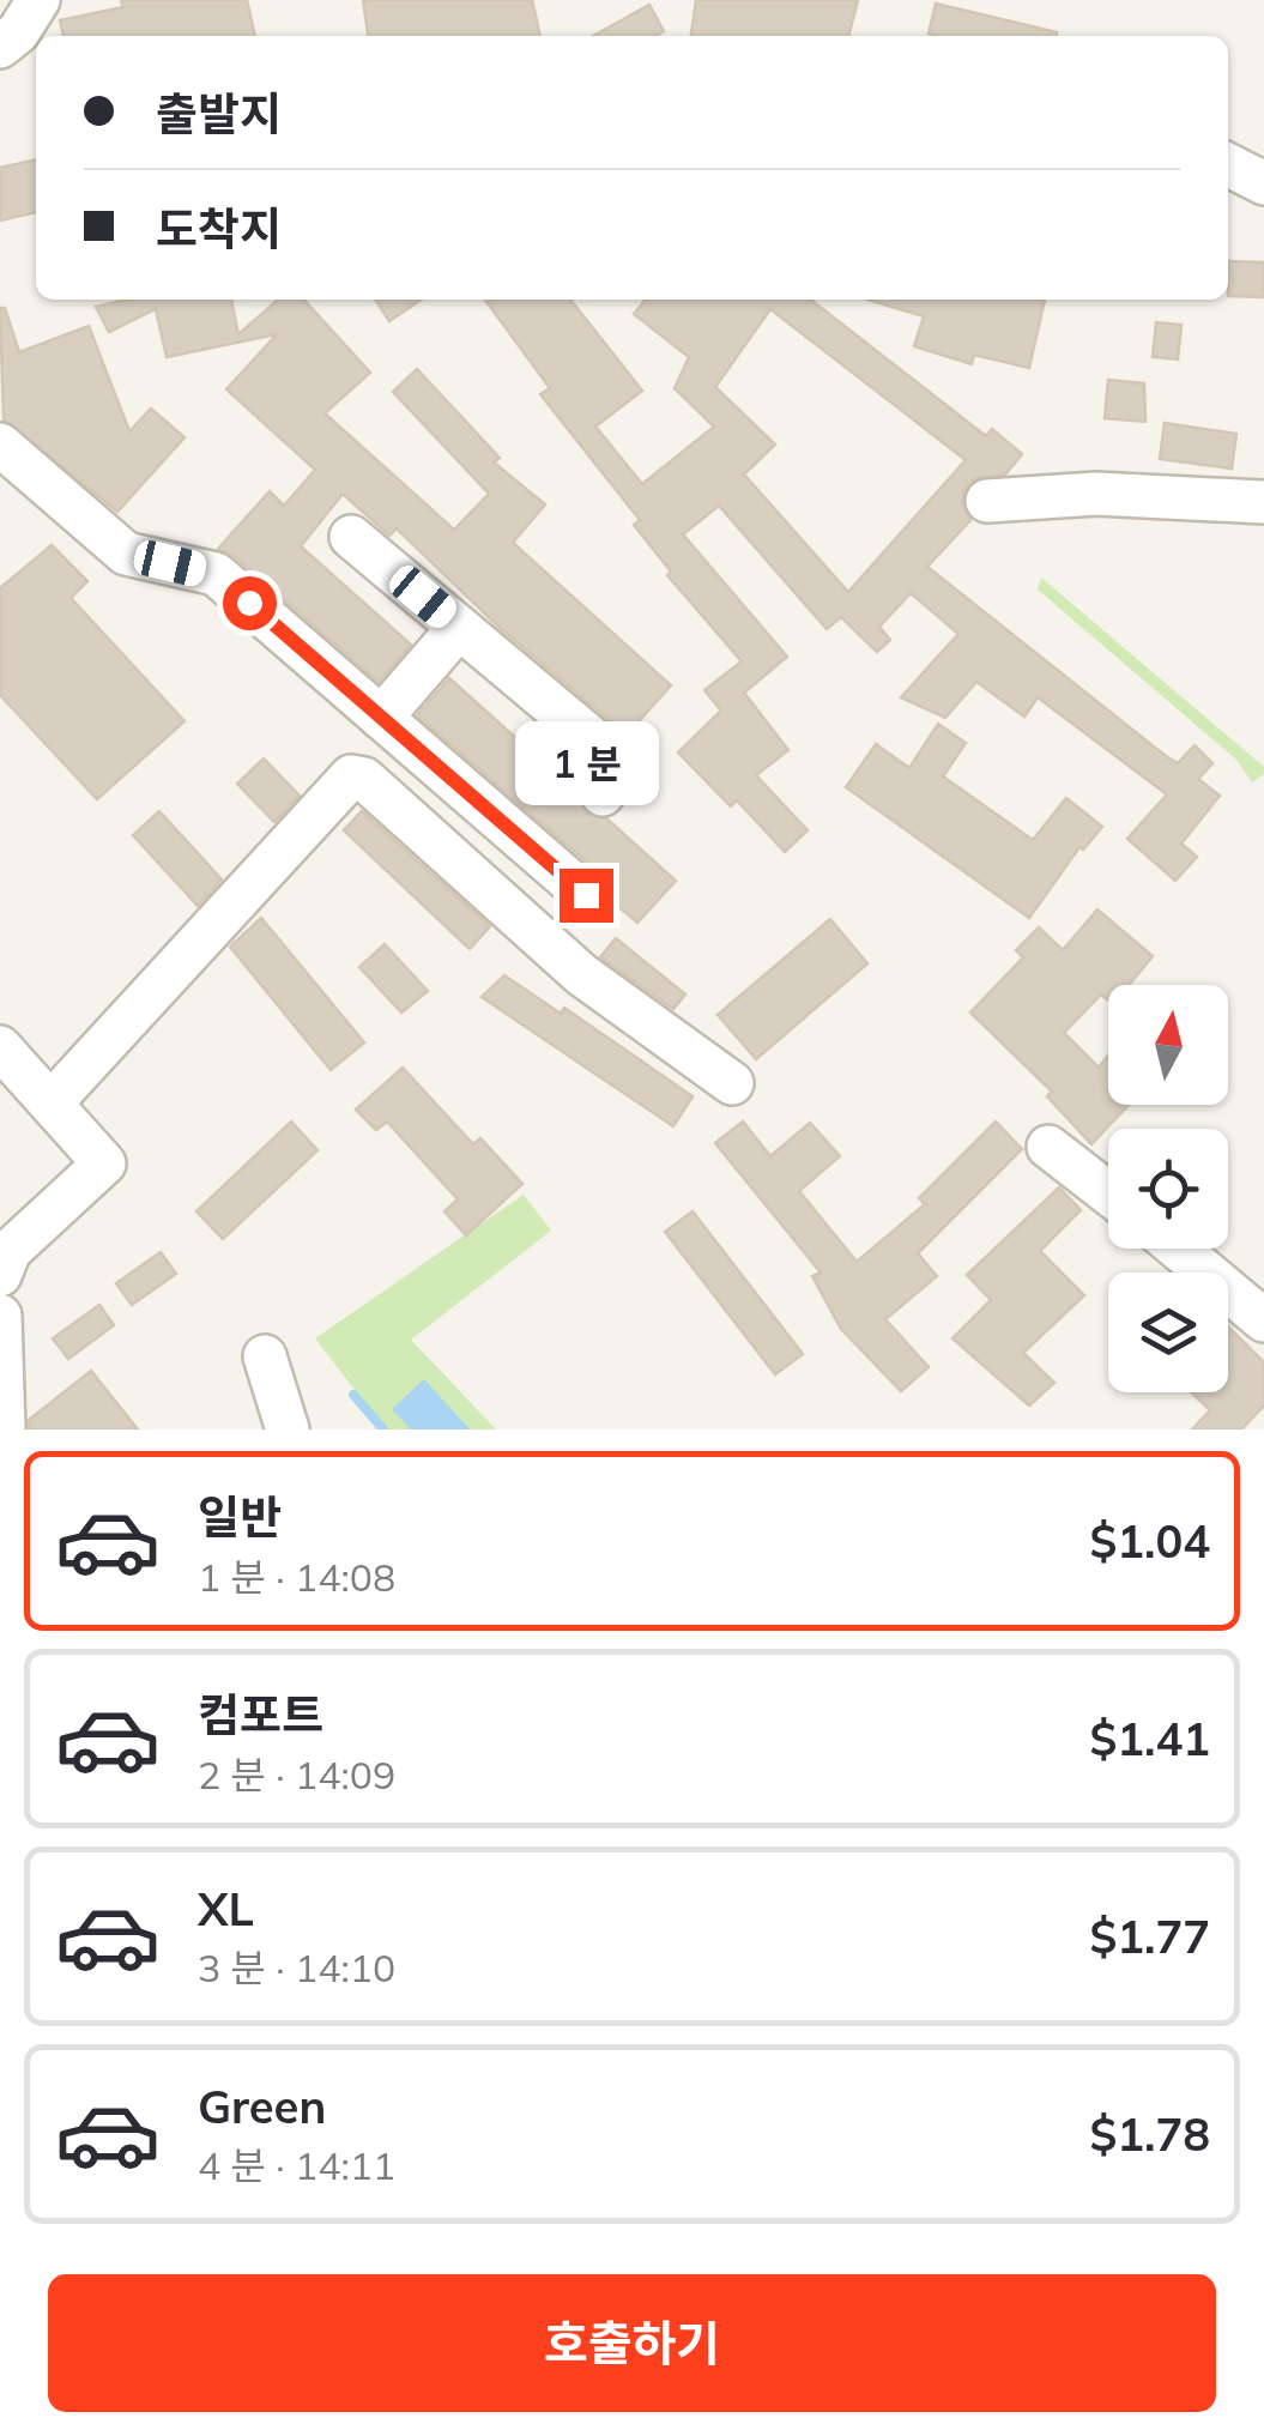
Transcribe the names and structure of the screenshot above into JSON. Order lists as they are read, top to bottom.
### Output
{
  "north": "top",
  "page": {
    "banner": ["출발지", "도착지"],
    "bubble": "1 분",
    "list": [
      {
        "name": "일반",
        "note": "1 분 · 14:08",
        "value": "$1.04"
      },
      {
        "name": "컴포트",
        "note": "2 분 · 14:09",
        "value": "$1.41"
      },
      {
        "name": "XL",
        "note": "3 분 · 14:10",
        "value": "$1.77"
      },
      {
        "name": "Green",
        "note": "4 분 · 14:11",
        "value": "$1.78"
      }
    ],
    "buttons": "호출하기"
  }
}
